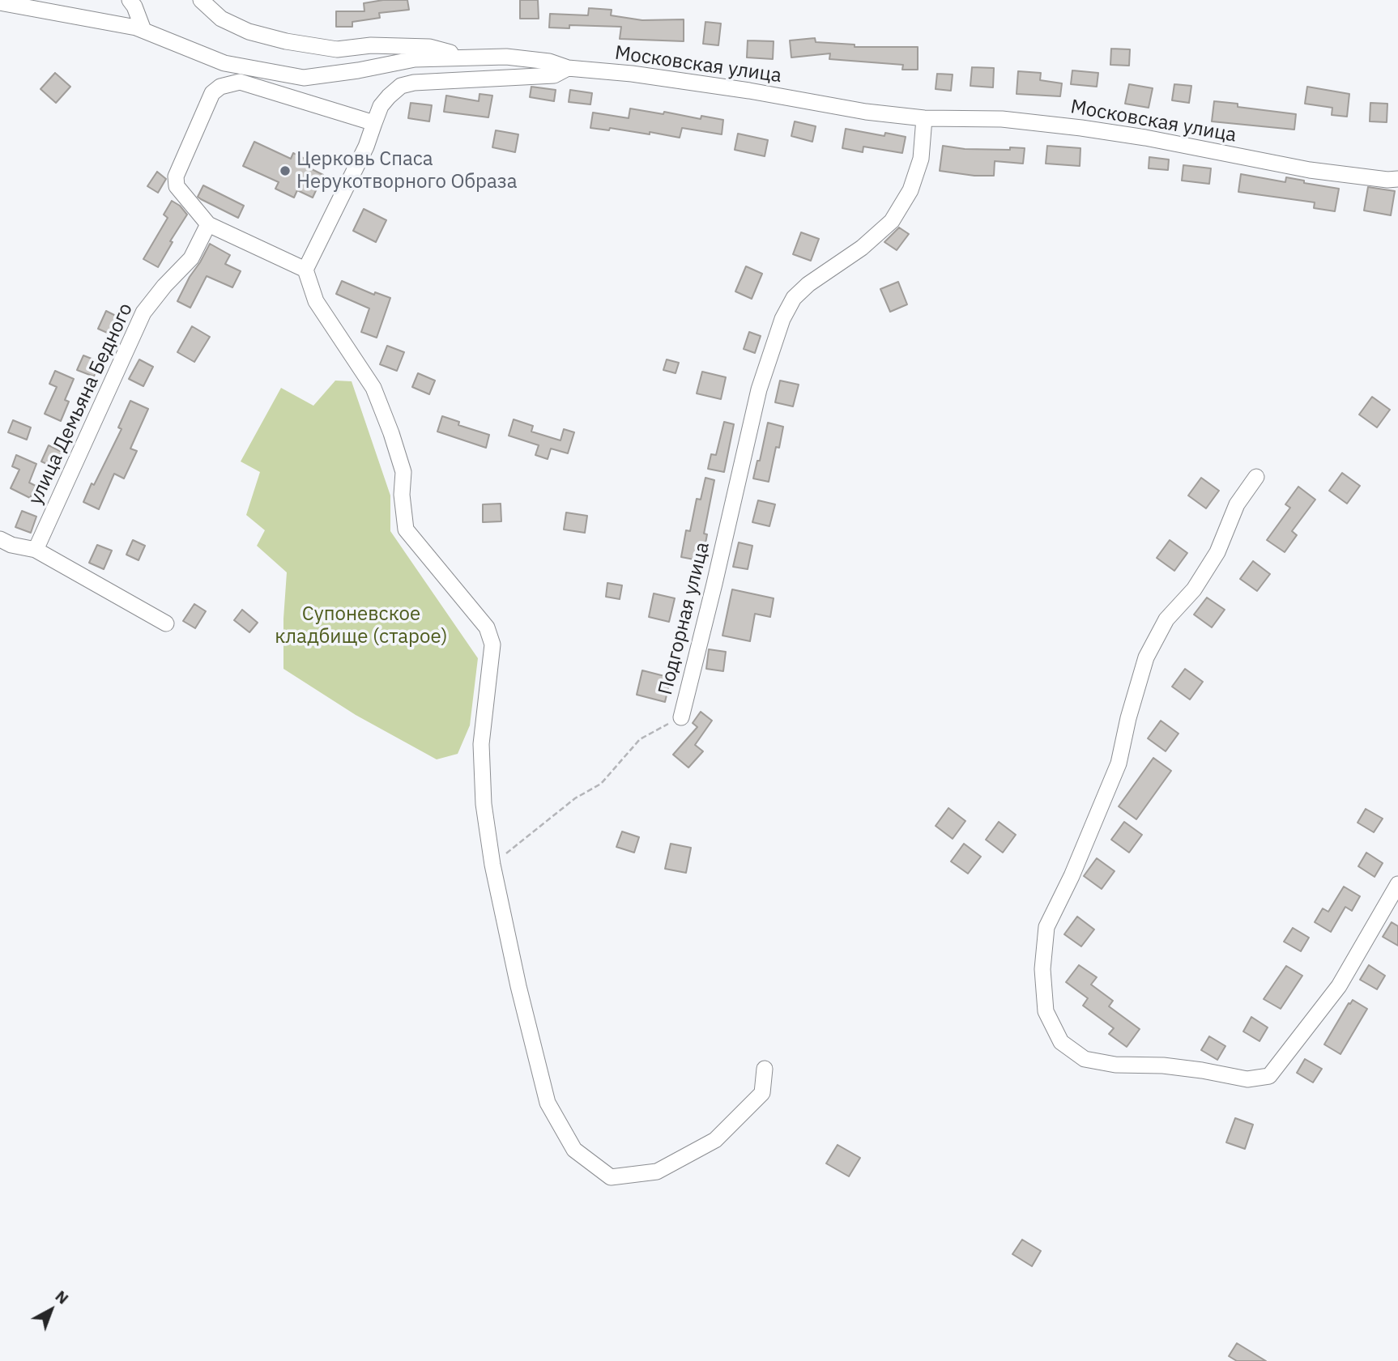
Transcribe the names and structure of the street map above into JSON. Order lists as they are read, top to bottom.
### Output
{
  "streets": {
    "street": ["Московская улица", "улица Демьяна Бедного", "Подгорная улица"]
  },
  "crossings": [
    ["Московская улица", "Подгорная улица"]
  ],
  "parks": ["Супоневское кладбище (старое)"],
  "places": ["Церковь Спаса Нерукотворного Образа"],
  "north": "top right"
}
